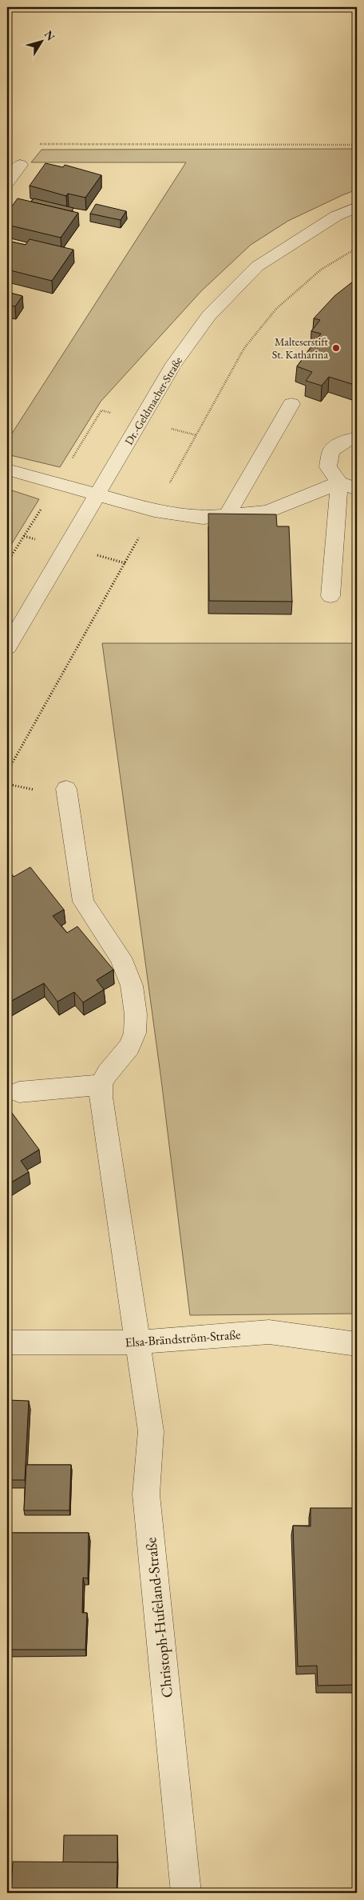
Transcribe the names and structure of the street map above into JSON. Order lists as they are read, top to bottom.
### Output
{
  "streets": {
    "street": ["Dr.-Geldmacher-Straße", "Elsa-Brändström-Straße", "Christoph-Hufeland-Straße"]
  },
  "crossings": [
    ["Elsa-Brändström-Straße", "Christoph-Hufeland-Straße"]
  ],
  "places": ["Malteserstift St. Katharina"],
  "north": "top right"
}
